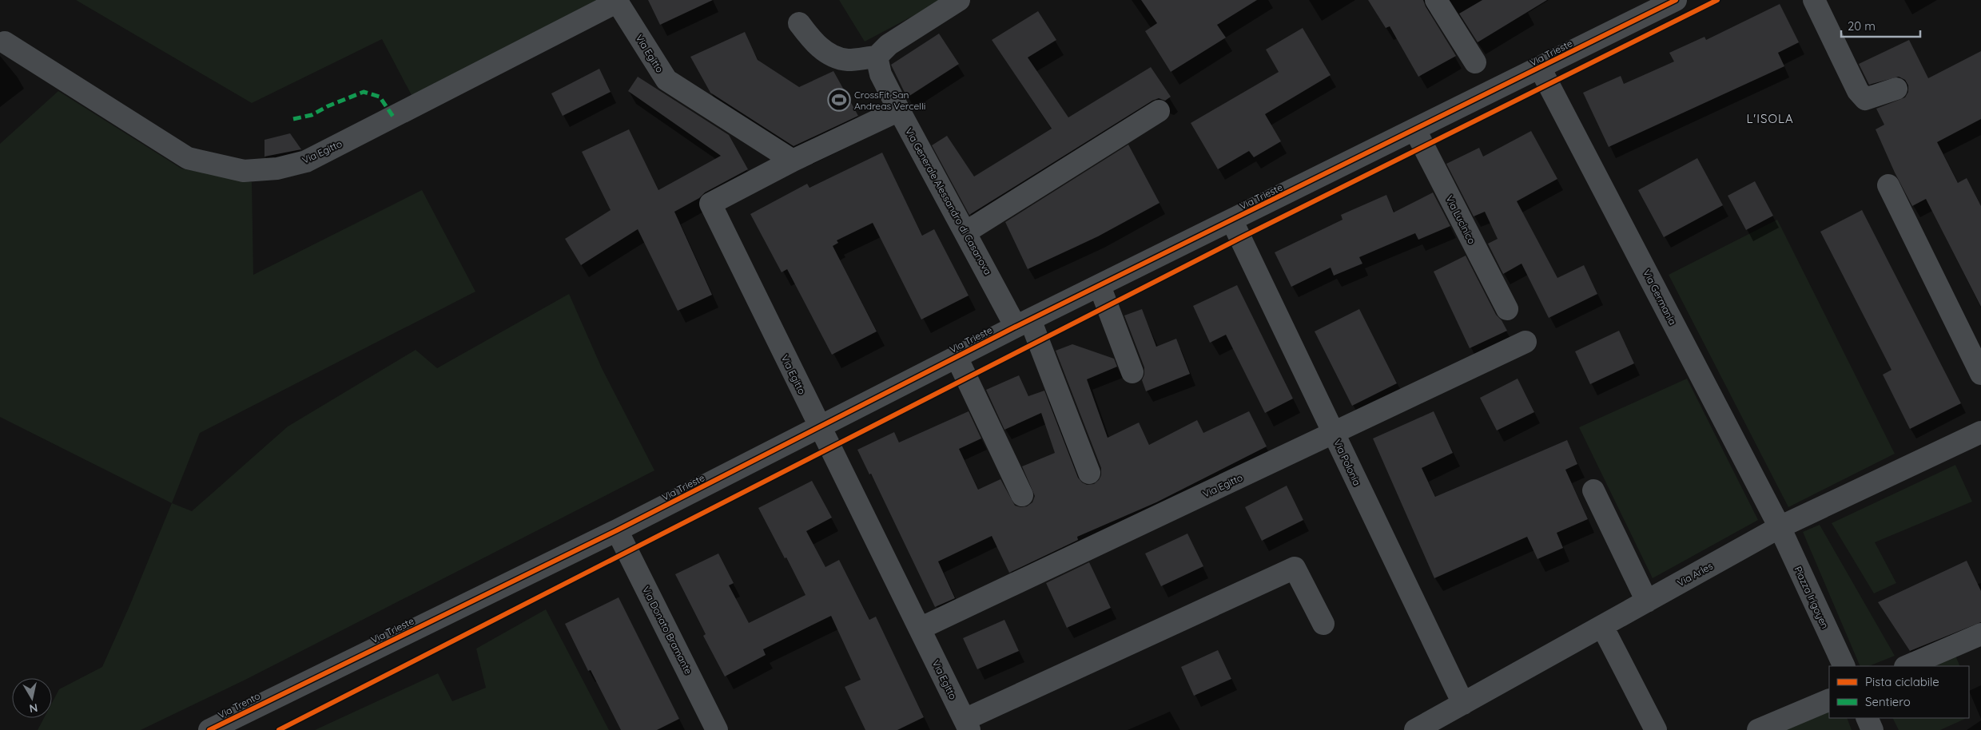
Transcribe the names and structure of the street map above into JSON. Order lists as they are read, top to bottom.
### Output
{
  "streets": {
    "street": [
      "Via Trieste",
      "Via Egitto",
      "Via Generale Alessandro di Casanova",
      "Via Lucinico",
      "Via Germania",
      "Via Polonia",
      "Via Arles",
      "Piazza Irigoyen",
      "Via Donato Bramante",
      "Via Trento"
    ]
  },
  "crossings": [
    ["Via Trieste", "Via Egitto"],
    ["Via Trieste", "Via Generale Alessandro di Casanova"],
    ["Via Trieste", "Via Lucinico"],
    ["Via Trieste", "Via Germania"],
    ["Via Trieste", "Via Polonia"],
    ["Via Trieste", "Via Donato Bramante"],
    ["Via Trieste", "Via Trento"],
    ["Via Egitto", "Via Generale Alessandro di Casanova"],
    ["Via Egitto", "Via Polonia"],
    ["Via Germania", "Via Arles"],
    ["Via Germania", "Piazza Irigoyen"],
    ["Via Polonia", "Via Arles"],
    ["Via Arles", "Piazza Irigoyen"]
  ],
  "districts": ["L'ISOLA"],
  "places": {
    "sports": ["CrossFit San Andreas Vercelli"]
  },
  "legend": ["Pista ciclabile", "Sentiero"],
  "scale_bar": "20 m",
  "north": "bottom"
}
